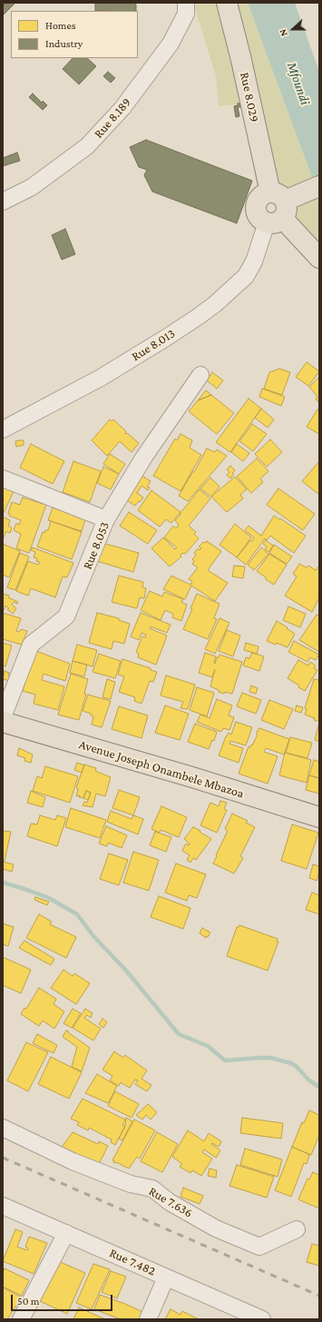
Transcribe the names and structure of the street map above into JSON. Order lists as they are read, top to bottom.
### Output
{
  "streets": {
    "main road": ["Rue 8.029", "Avenue Joseph Onambele Mbazoa"],
    "street": [
      "Rue 8.189",
      "Rue 8.013",
      "Rue 8.053",
      "Rue 7.636",
      "Rue 7.482"
    ]
  },
  "crossings": [
    ["Rue 8.029", "Rue 8.013"]
  ],
  "water": ["Mfoundi"],
  "legend": ["Homes", "Industry"],
  "scale_bar": "50 m",
  "north": "left"
}
